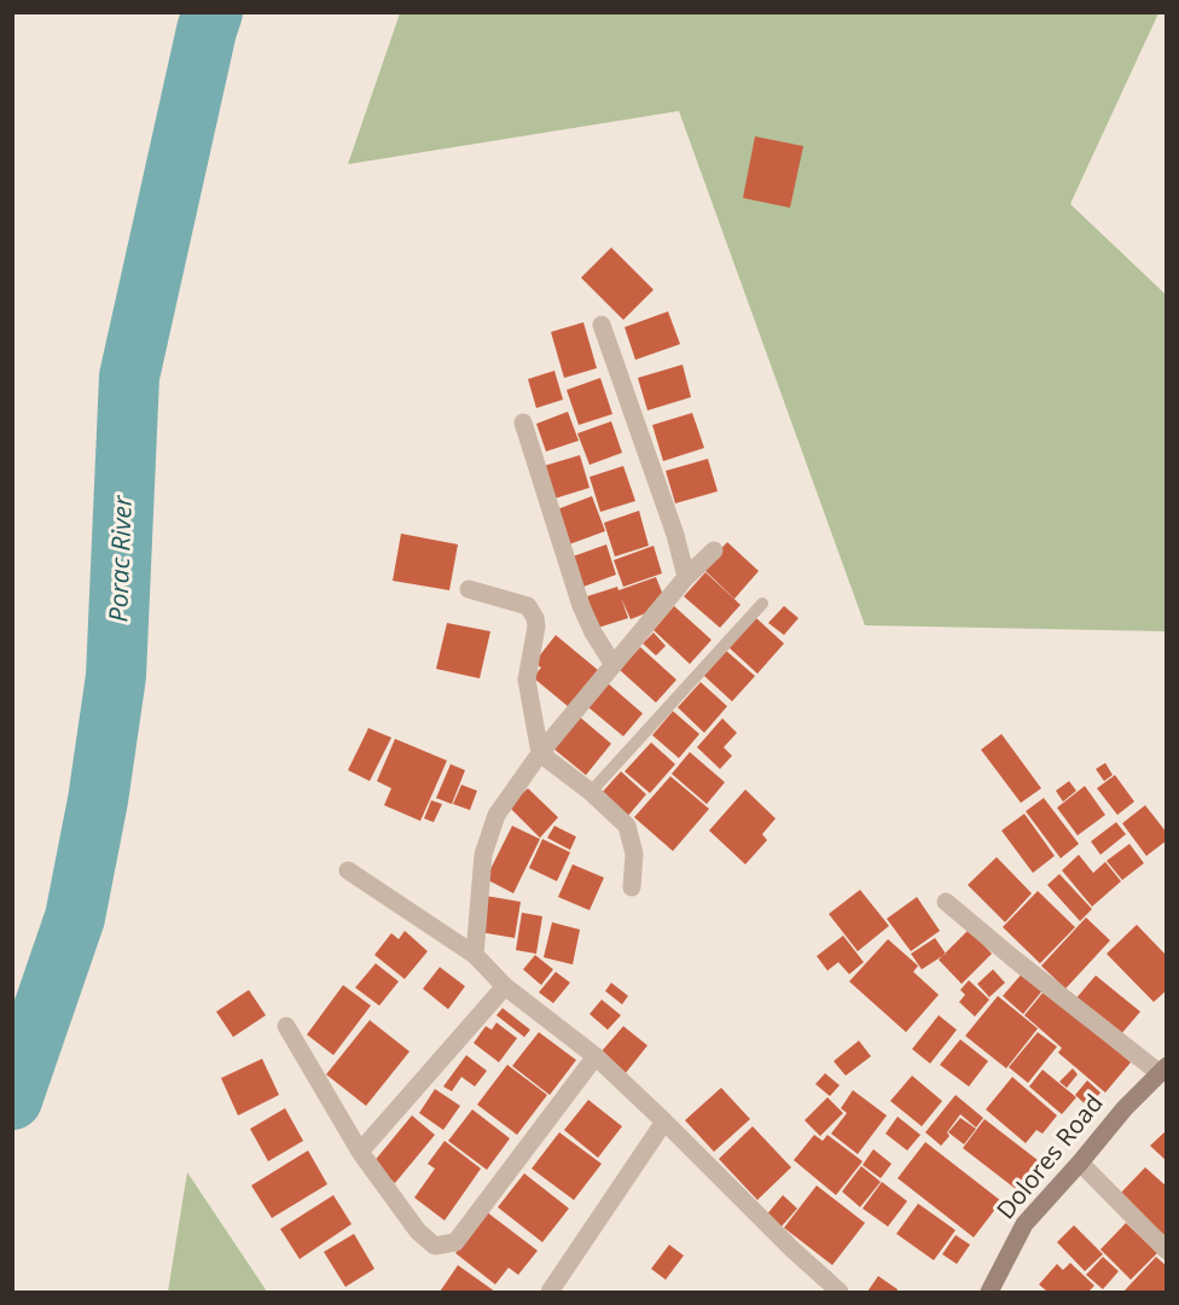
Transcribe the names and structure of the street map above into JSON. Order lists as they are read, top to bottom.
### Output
{
  "streets": {
    "street": ["Dolores Road"]
  },
  "water": ["Porac River"]
}
